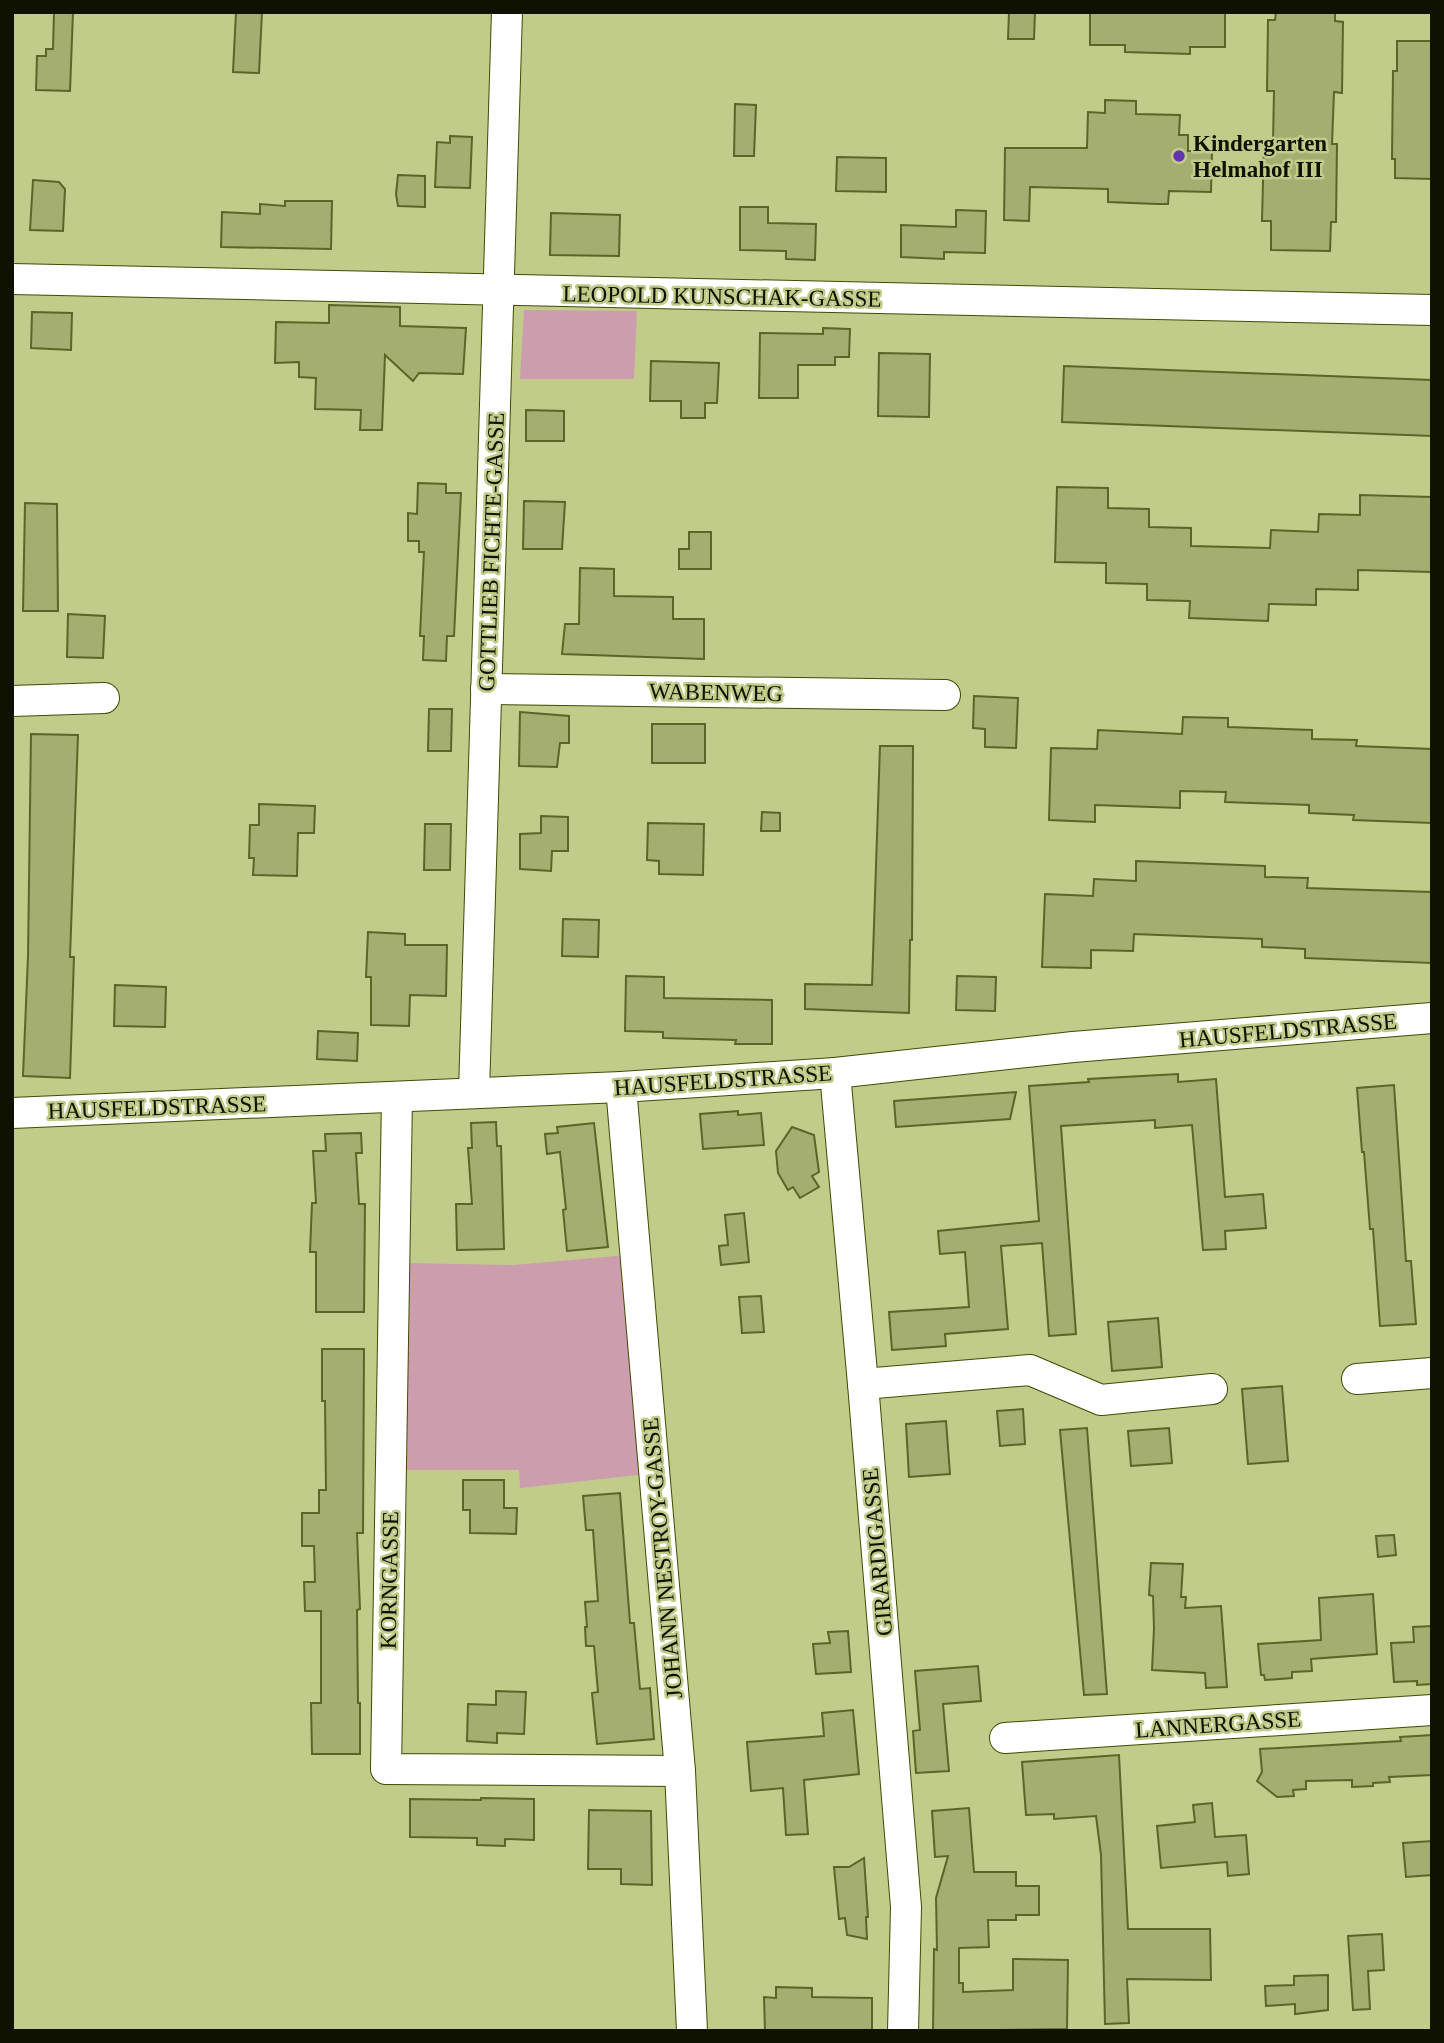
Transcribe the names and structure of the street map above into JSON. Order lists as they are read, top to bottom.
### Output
{
  "streets": {
    "street": [
      "LEOPOLD KUNSCHAK-GASSE",
      "GOTTLIEB FICHTE-GASSE",
      "WABENWEG",
      "HAUSFELDSTRASSE",
      "GIRARDIGASSE",
      "JOHANN NESTROY-GASSE",
      "KORNGASSE",
      "LANNERGASSE"
    ]
  },
  "crossings": [
    ["LEOPOLD KUNSCHAK-GASSE", "GOTTLIEB FICHTE-GASSE"],
    ["GOTTLIEB FICHTE-GASSE", "WABENWEG"],
    ["GOTTLIEB FICHTE-GASSE", "HAUSFELDSTRASSE"],
    ["HAUSFELDSTRASSE", "GIRARDIGASSE"],
    ["HAUSFELDSTRASSE", "JOHANN NESTROY-GASSE"],
    ["HAUSFELDSTRASSE", "KORNGASSE"],
    ["JOHANN NESTROY-GASSE", "KORNGASSE"]
  ],
  "places": ["Kindergarten Helmahof III"]
}
